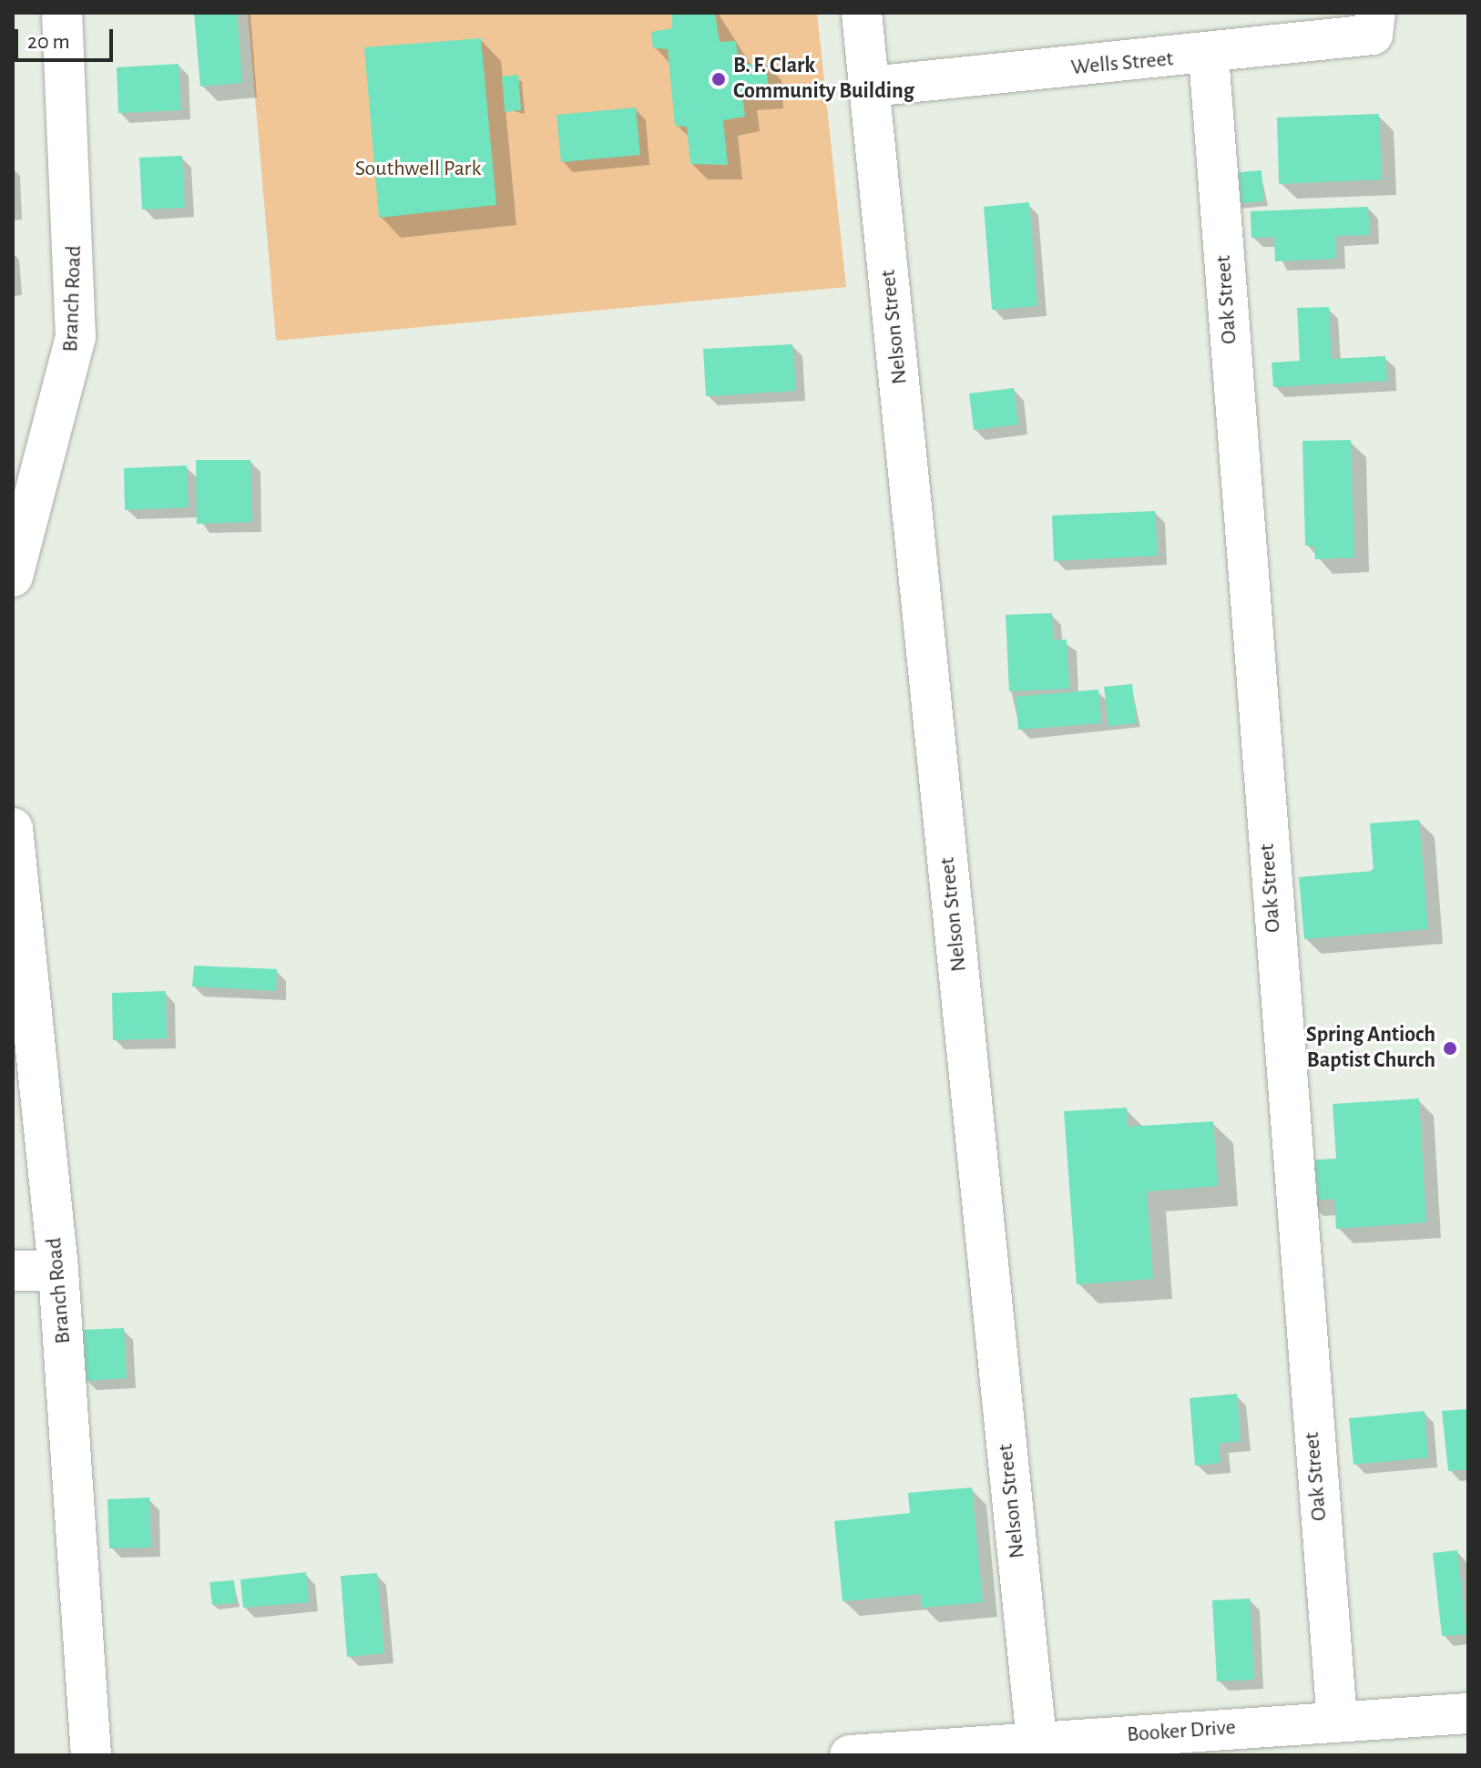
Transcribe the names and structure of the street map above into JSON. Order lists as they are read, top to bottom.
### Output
{
  "streets": {
    "street": [
      "Wells Street",
      "Branch Road",
      "Oak Street",
      "Nelson Street",
      "Booker Drive"
    ]
  },
  "crossings": [
    ["Wells Street", "Oak Street"],
    ["Wells Street", "Nelson Street"],
    ["Oak Street", "Booker Drive"],
    ["Nelson Street", "Booker Drive"]
  ],
  "parks": ["Southwell Park"],
  "places": ["B. F. Clark Community Building", "Spring Antioch Baptist Church"],
  "scale_bar": "20 m"
}
